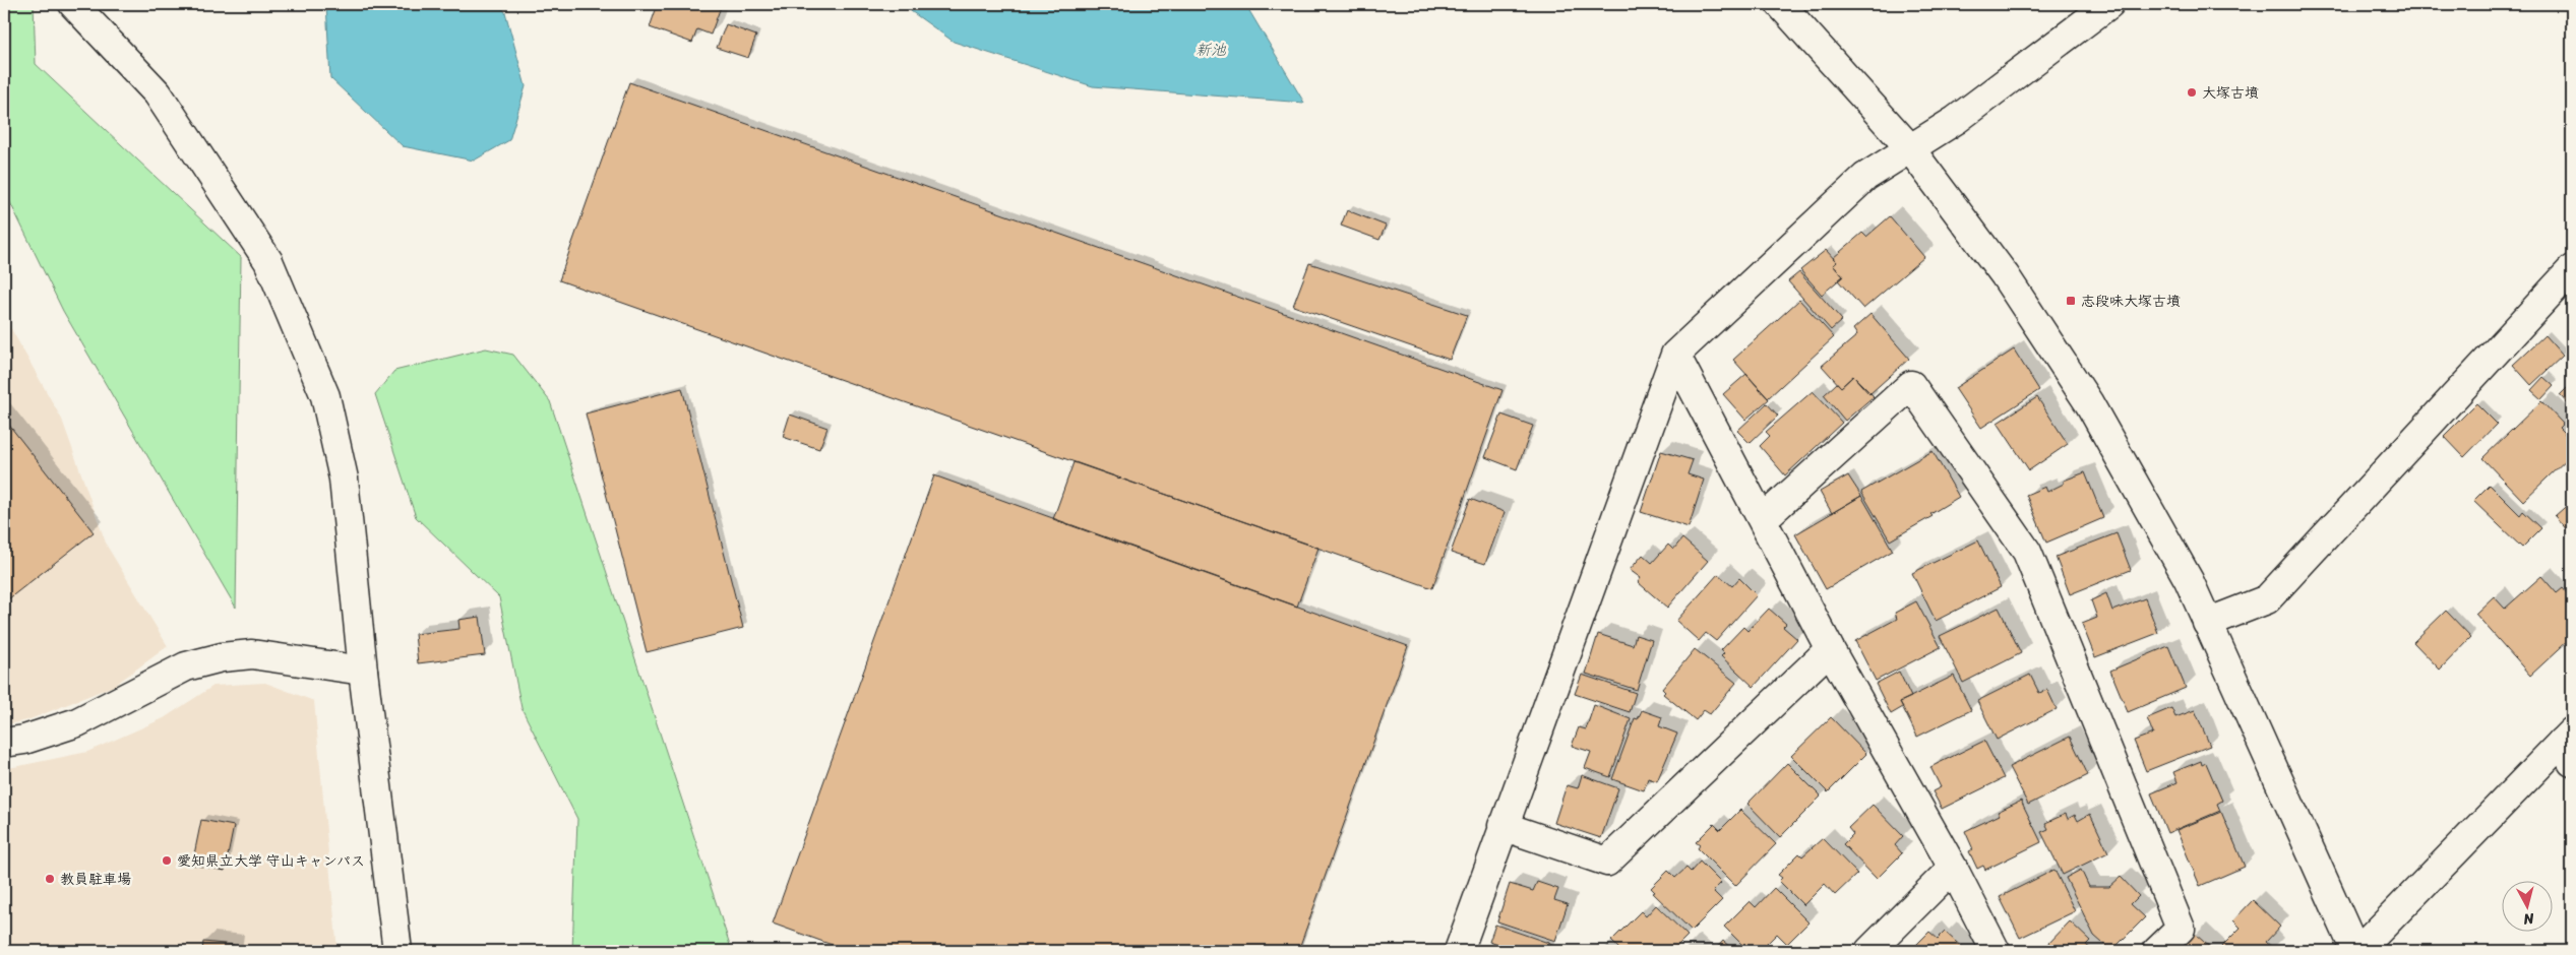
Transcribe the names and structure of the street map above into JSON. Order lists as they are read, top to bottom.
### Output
{
  "water": ["新池"],
  "places": {
    "other": ["大塚古墳", "愛知県立大学 守山キャンパス", "教員駐車場"],
    "transit": ["志段味大塚古墳"]
  },
  "north": "bottom"
}
